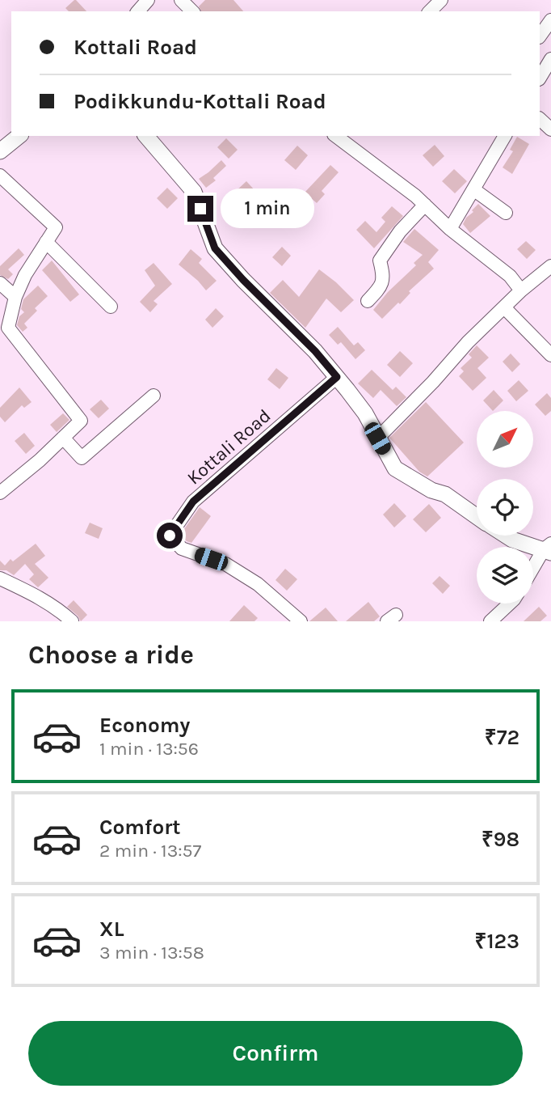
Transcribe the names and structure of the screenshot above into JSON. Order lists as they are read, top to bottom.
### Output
{
  "streets": {
    "street": ["Kottali Road"]
  },
  "north": "top right",
  "page": {
    "banner": ["Kottali Road", "Podikkundu-Kottali Road"],
    "bubble": "1 min",
    "heading": "Choose a ride",
    "list": [
      {
        "name": "Economy",
        "note": "1 min · 13:56",
        "value": "₹72"
      },
      {
        "name": "Comfort",
        "note": "2 min · 13:57",
        "value": "₹98"
      },
      {
        "name": "XL",
        "note": "3 min · 13:58",
        "value": "₹123"
      }
    ],
    "buttons": "Confirm"
  }
}
